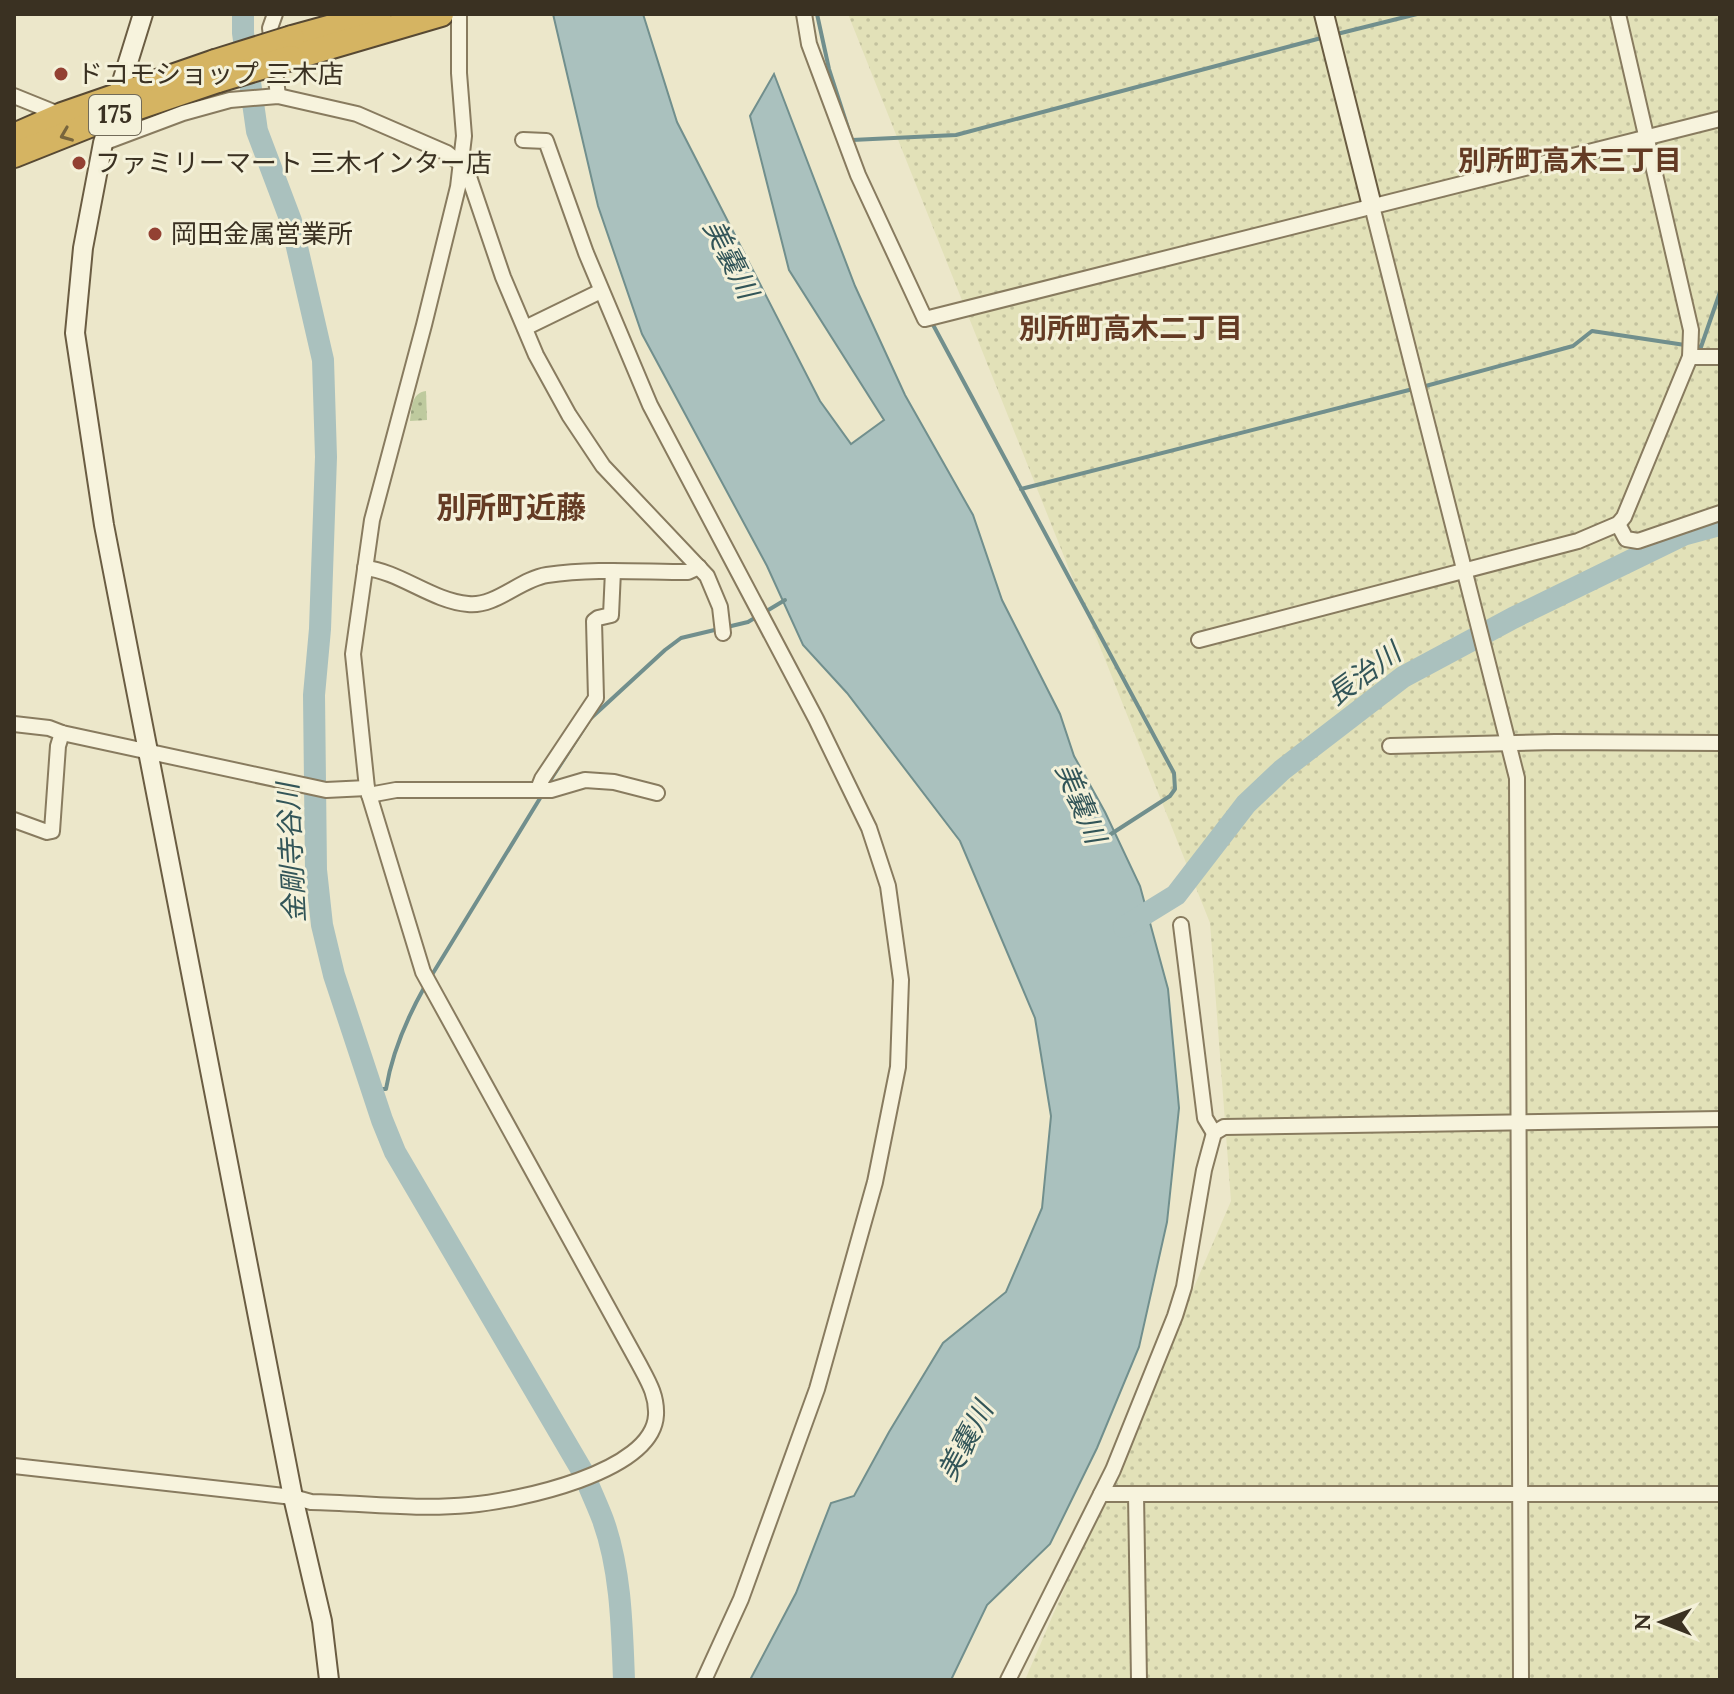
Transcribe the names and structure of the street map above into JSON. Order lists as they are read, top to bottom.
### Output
{
  "streets": {
    "highway": ["175"]
  },
  "districts": ["別所町高木三丁目", "別所町高木二丁目", "別所町近藤"],
  "water": ["美嚢川", "長治川", "金剛寺谷川"],
  "places": ["ドコモショップ 三木店", "ファミリーマート 三木インター店", "岡田金属営業所"],
  "north": "left"
}
